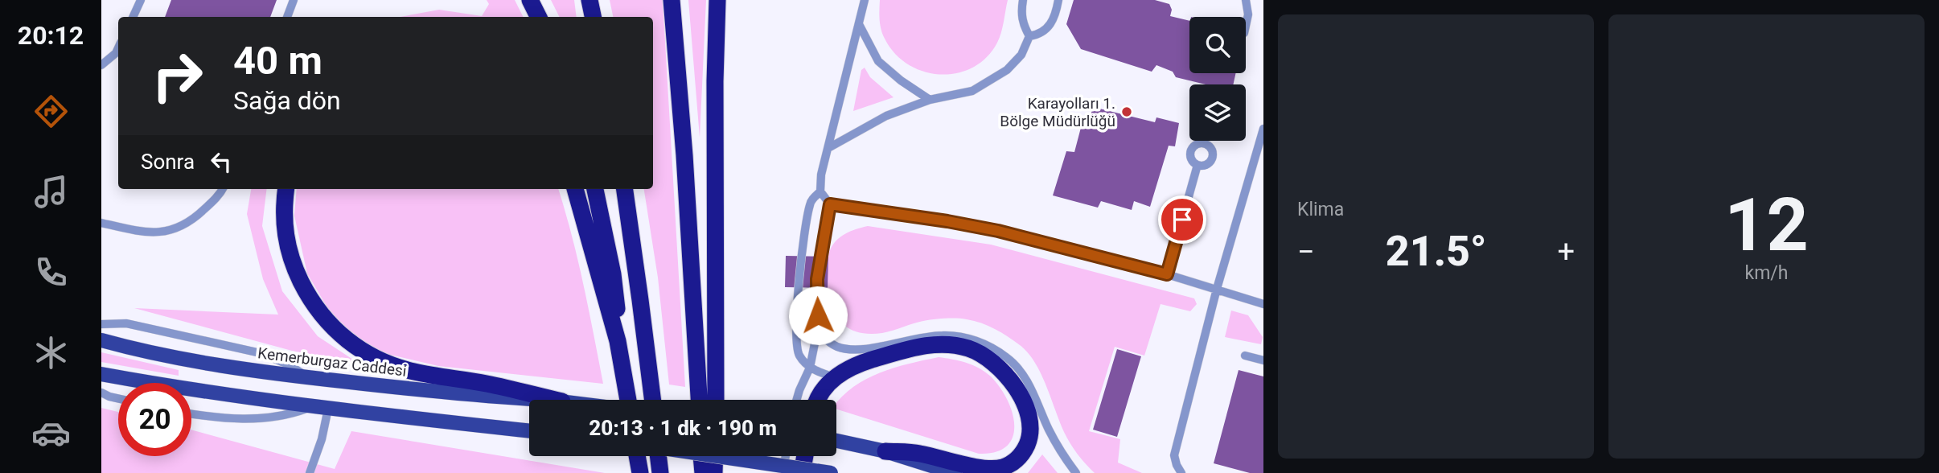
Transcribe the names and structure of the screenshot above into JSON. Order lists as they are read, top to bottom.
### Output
{
  "streets": {
    "main road": ["Kemerburgaz Caddesi"]
  },
  "places": ["Karayolları 1. Bölge Müdürlüğü"],
  "page": {
    "tabs": "20:12",
    "tile": [
      "Klima",
      ["12", "km/h"]
    ],
    "turn": ["40 m", "Sağa dön"],
    "then": "Sonra",
    "heat": ["−", "21.5°", "+"],
    "limit": "20",
    "trip": "20:13 · 1 dk · 190 m"
  }
}
